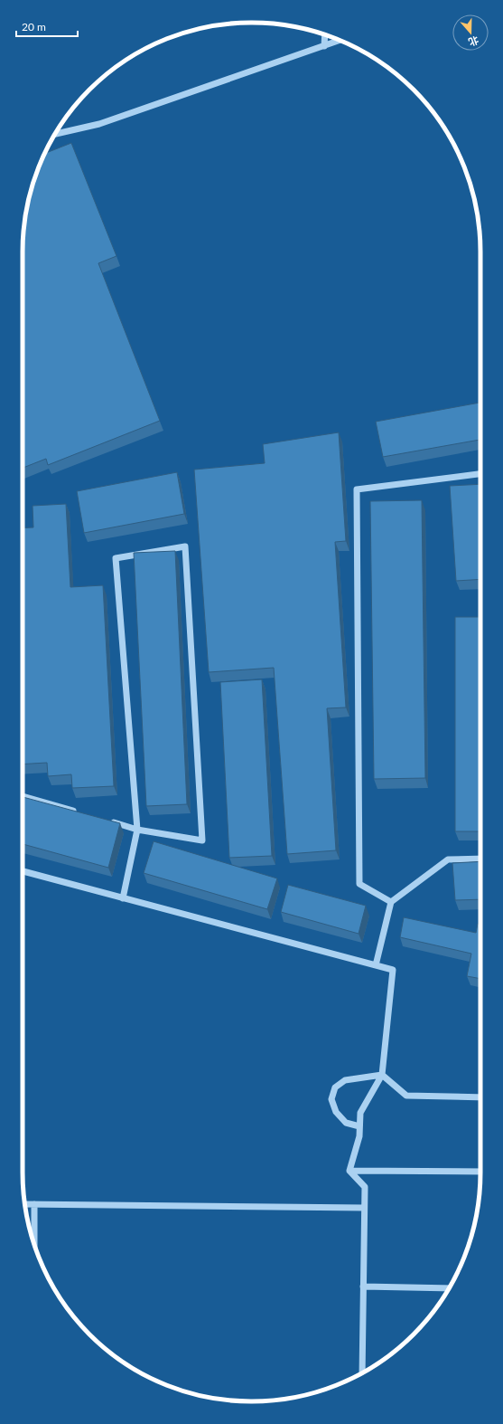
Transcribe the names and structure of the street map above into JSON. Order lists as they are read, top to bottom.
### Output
{
  "scale_bar": "20 m",
  "north": "bottom"
}
